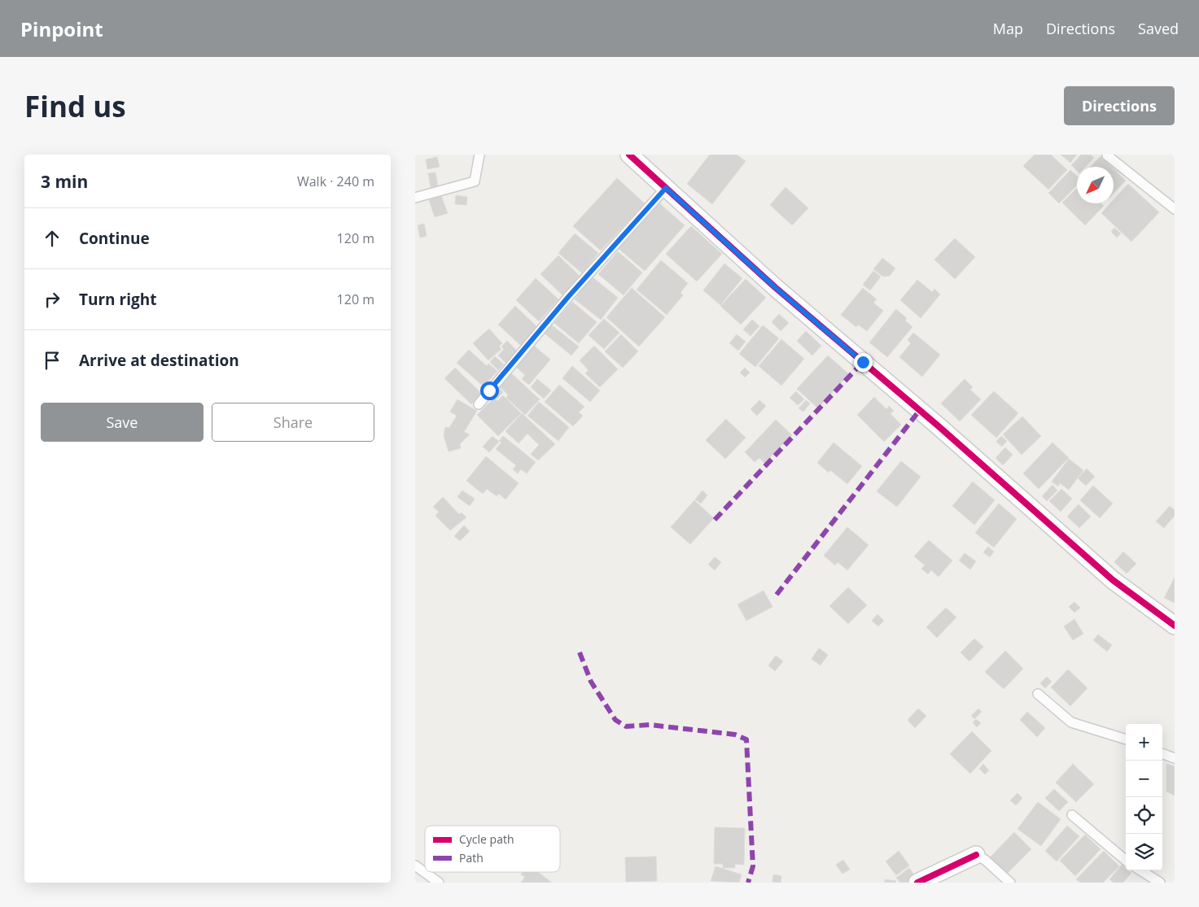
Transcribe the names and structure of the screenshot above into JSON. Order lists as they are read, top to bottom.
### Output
{
  "legend": ["Cycle path", "Path"],
  "north": "bottom left",
  "page": {
    "header": "Pinpoint",
    "nav": ["Map", "Directions", "Saved"],
    "buttons": [
      "Directions",
      ["Save", "Share"]
    ],
    "title": "Find us",
    "heading": ["3 min", "Walk · 240 m"],
    "list": [
      ["Continue", "120 m"],
      ["Turn right", "120 m"],
      "Arrive at destination"
    ],
    "map_buttons": ["+", "−"]
  }
}
